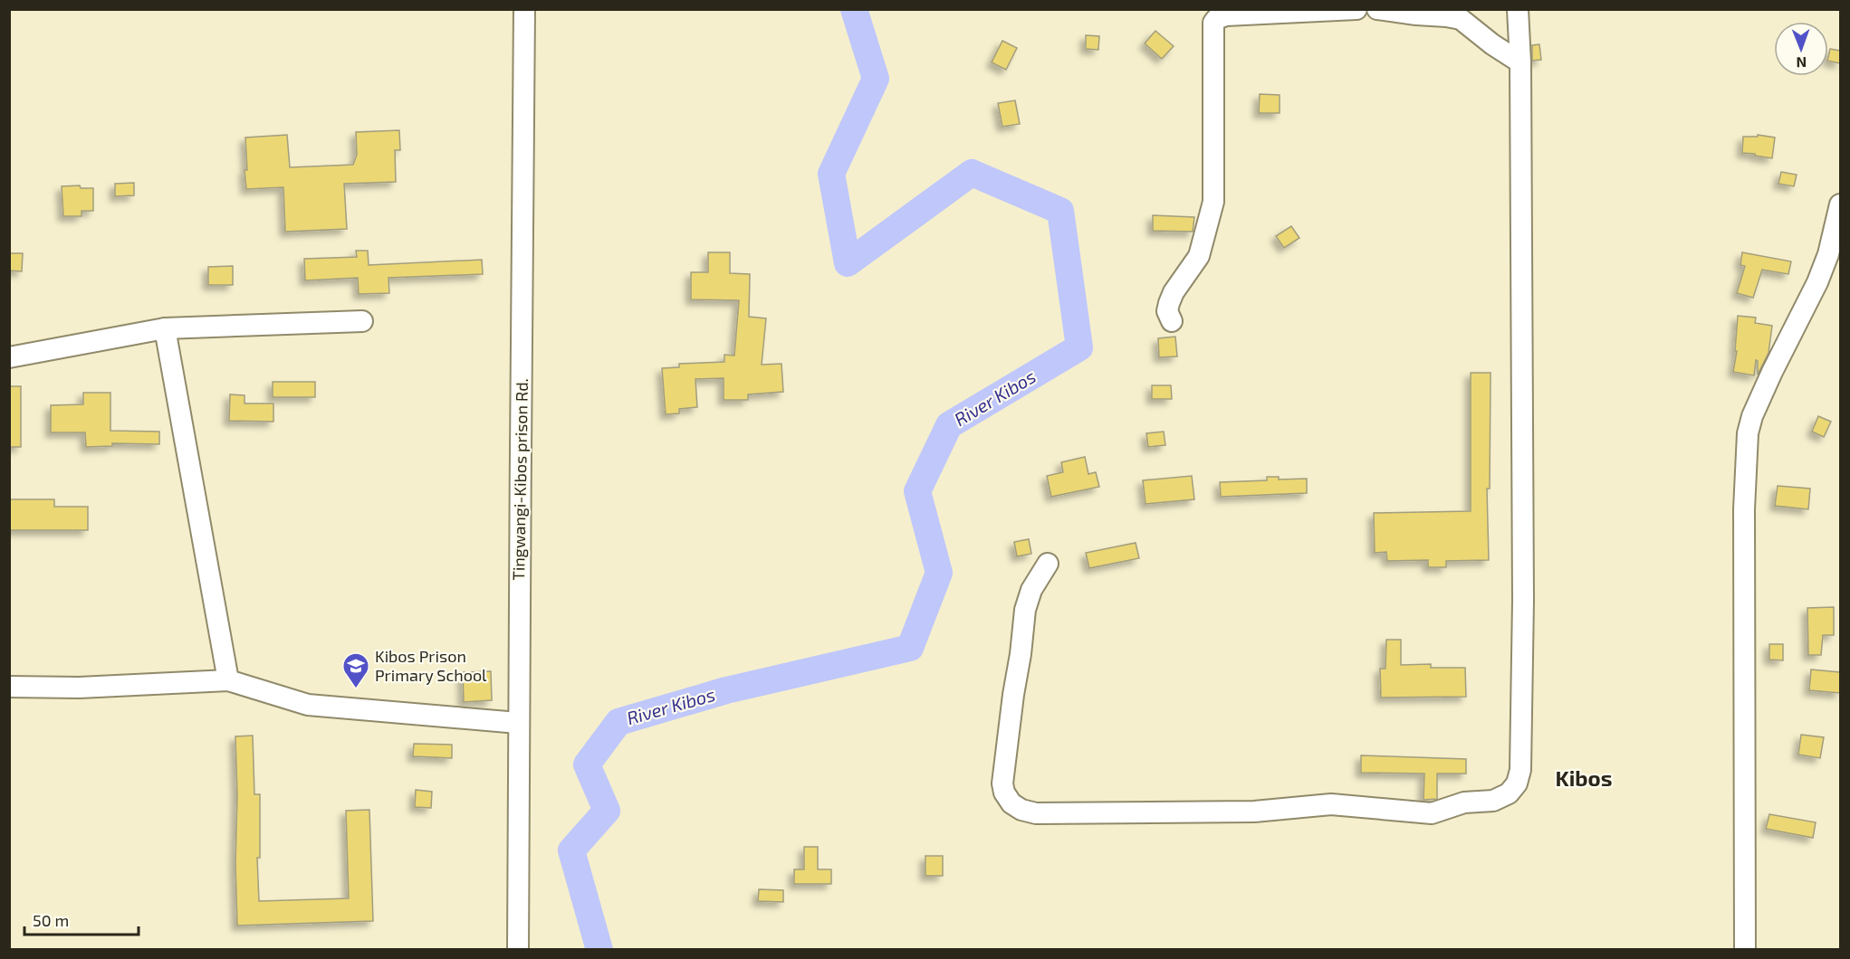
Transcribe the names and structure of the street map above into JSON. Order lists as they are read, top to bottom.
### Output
{
  "streets": {
    "street": ["Tingwangi-Kibos prison Rd."]
  },
  "districts": ["Kibos"],
  "water": ["River Kibos"],
  "places": {
    "school or university": ["Kibos Prison Primary School"]
  },
  "scale_bar": "50 m",
  "north": "bottom"
}
